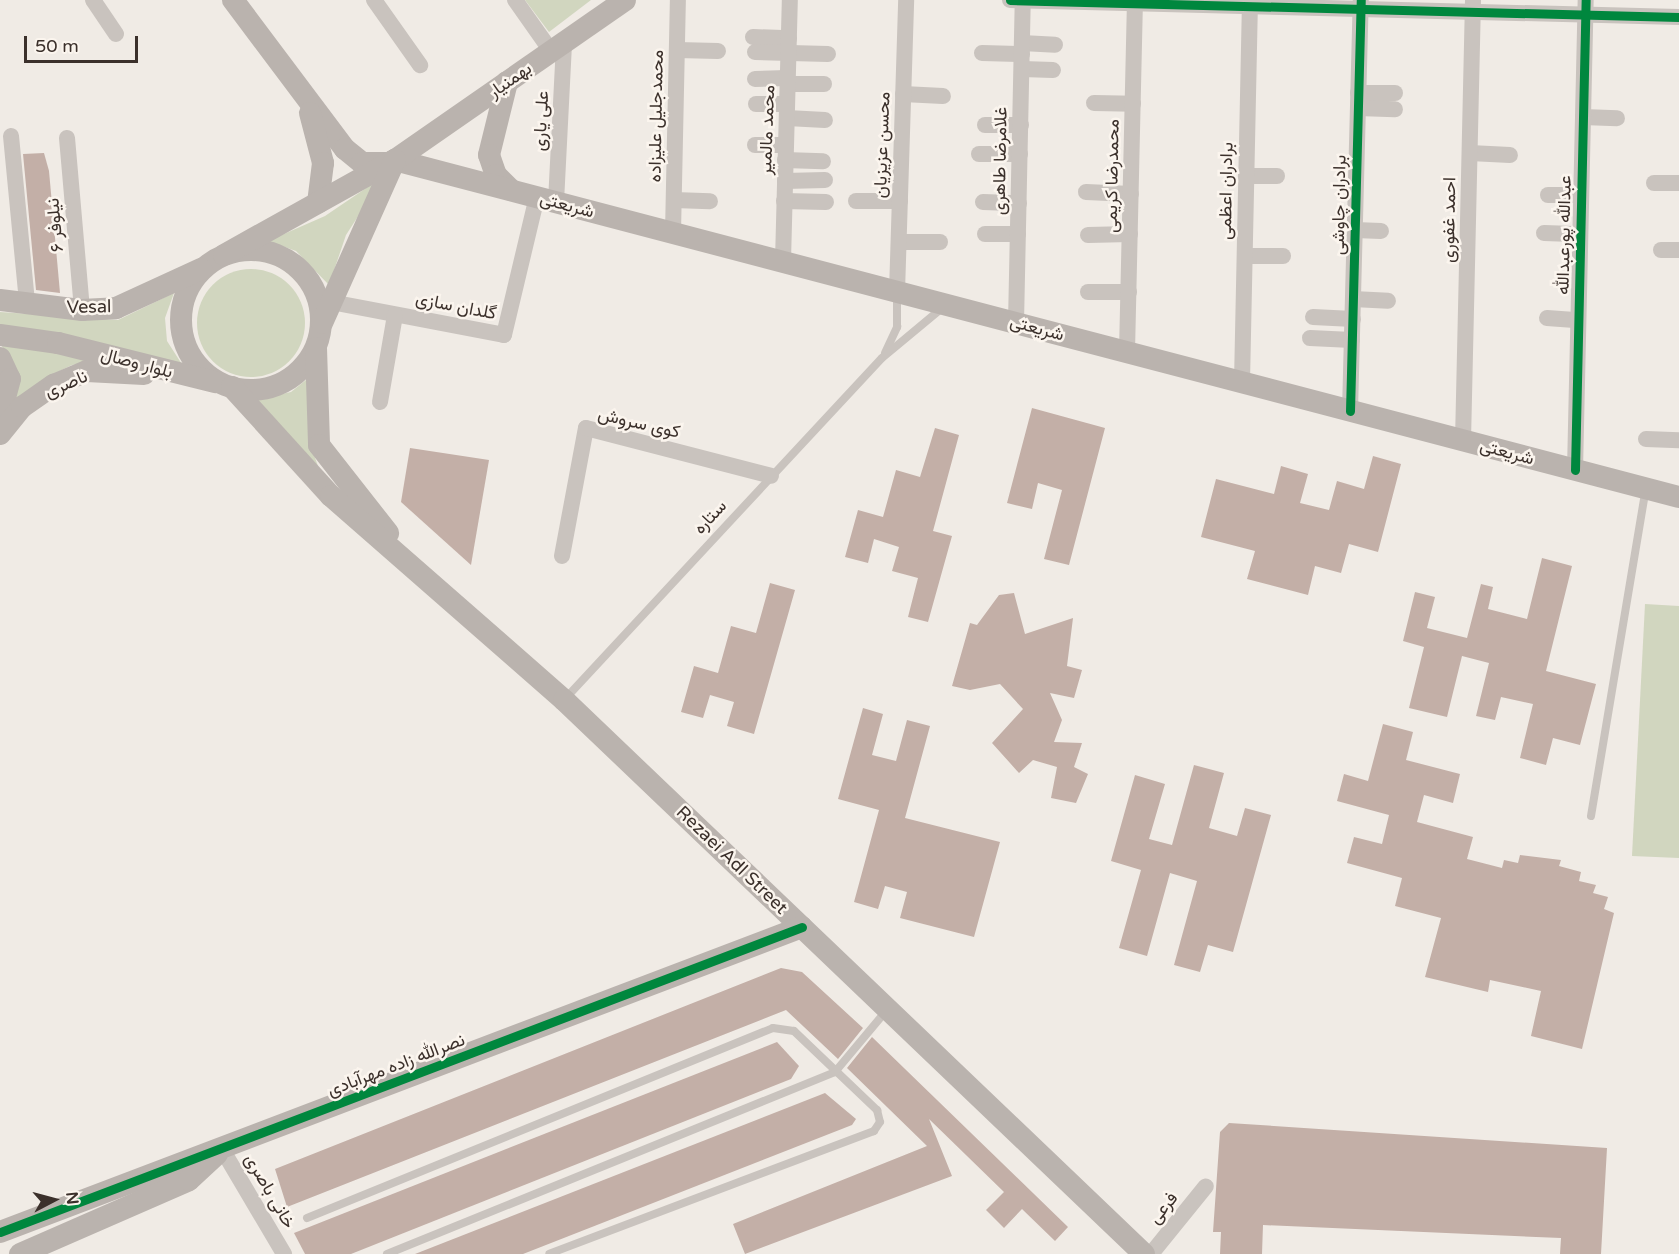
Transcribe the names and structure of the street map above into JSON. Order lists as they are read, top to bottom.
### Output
{
  "streets": {
    "main road": [
      "بهمنیار",
      "شریعتی",
      "Vesal",
      "بلوار وصال",
      "ناصری",
      "Rezaei Adl Street",
      "نصرالله زاده مهرآبادی"
    ],
    "street": [
      "محمدجلیل علیزاده",
      "علی یاری",
      "محمد مالمیر",
      "محسن عزیزیان",
      "غلامرضا طاهری",
      "محمدرضا کریمی",
      "برادران اعظمی",
      "برادران چاوشی",
      "احمد غفوری",
      "نیلوفر ۶",
      "عبدالله پورعبدالله",
      "گلدان سازی",
      "کوی سروش",
      "خانی باصری",
      "فرعی"
    ],
    "lane": ["ستاره"]
  },
  "crossings": [
    ["بهمنیار", "علی یاری"],
    ["بهمنیار", "شریعتی"],
    ["بهمنیار", "Vesal"],
    ["بهمنیار", "بلوار وصال"],
    ["بهمنیار", "Rezaei Adl Street"],
    ["محمدجلیل علیزاده", "شریعتی"],
    ["علی یاری", "شریعتی"],
    ["علی یاری", "گلدان سازی"],
    ["محمد مالمیر", "شریعتی"],
    ["محسن عزیزیان", "شریعتی"],
    ["محسن عزیزیان", "ستاره"],
    ["غلامرضا طاهری", "شریعتی"],
    ["محمدرضا کریمی", "شریعتی"],
    ["برادران اعظمی", "شریعتی"],
    ["شریعتی", "برادران چاوشی"],
    ["شریعتی", "احمد غفوری"],
    ["شریعتی", "عبدالله پورعبدالله"],
    ["شریعتی", "گلدان سازی"],
    ["شریعتی", "ستاره"],
    ["نیلوفر ۶", "Vesal"],
    ["Vesal", "بلوار وصال"],
    ["Vesal", "ناصری"],
    ["Vesal", "Rezaei Adl Street"],
    ["بلوار وصال", "ناصری"],
    ["بلوار وصال", "Rezaei Adl Street"],
    ["کوی سروش", "ستاره"],
    ["ستاره", "Rezaei Adl Street"],
    ["Rezaei Adl Street", "نصرالله زاده مهرآبادی"],
    ["نصرالله زاده مهرآبادی", "خانی باصری"]
  ],
  "scale_bar": "50 m",
  "north": "right"
}
